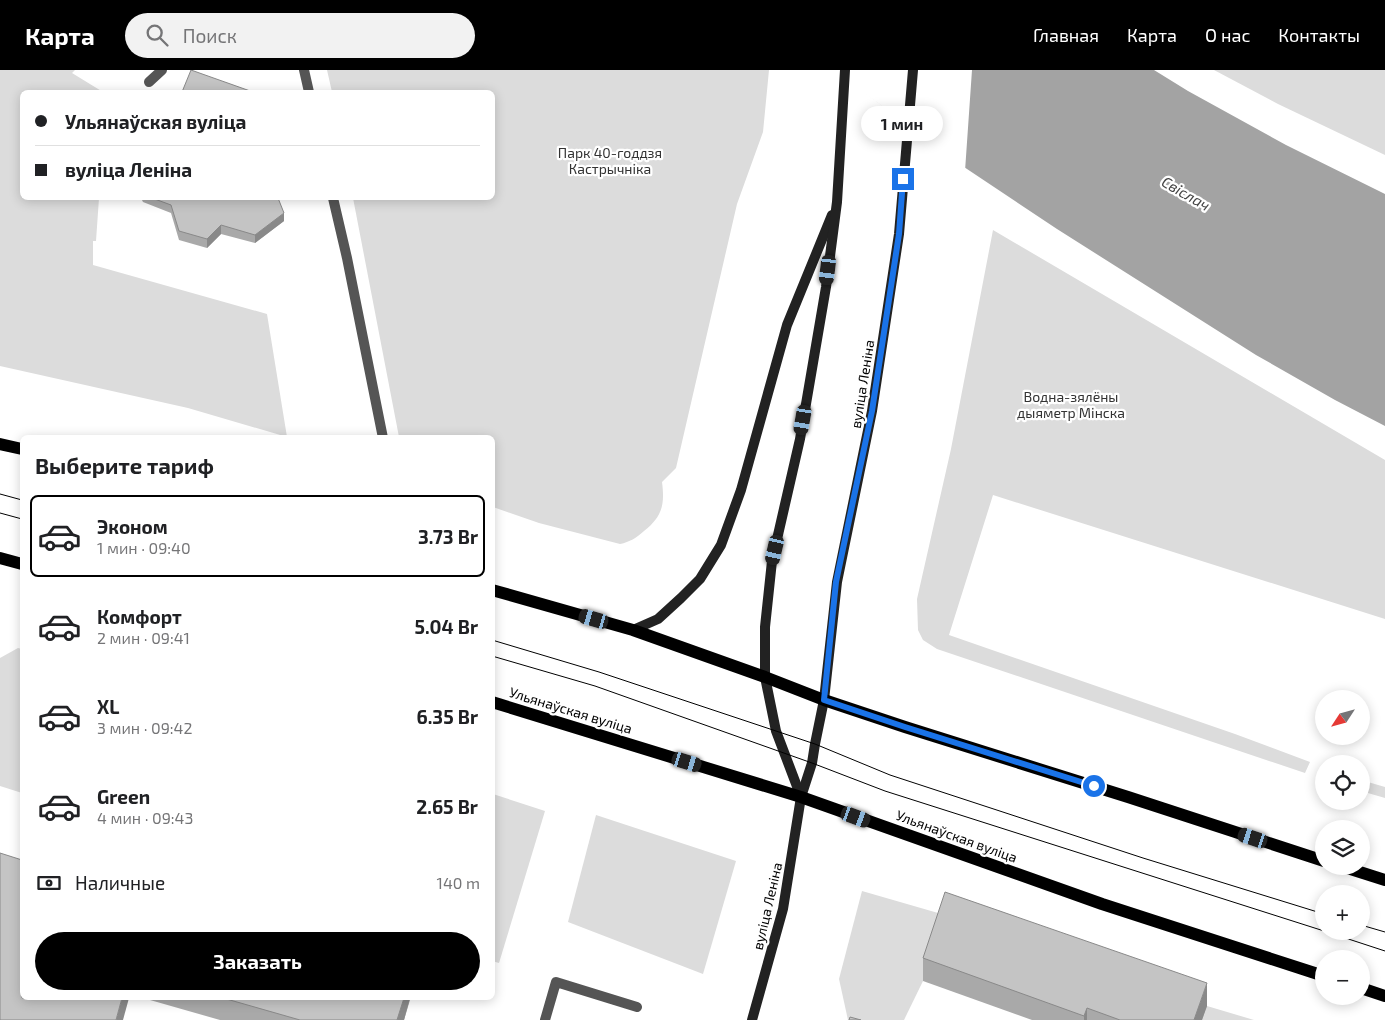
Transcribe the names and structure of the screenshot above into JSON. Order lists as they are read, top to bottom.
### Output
{
  "streets": {
    "main road": ["вуліца Леніна", "Ульянаўская вуліца"]
  },
  "crossings": [
    ["вуліца Леніна", "Ульянаўская вуліца"]
  ],
  "water": ["Свіслач"],
  "parks": ["Парк 40-годдзя Кастрычніка", "Водна-зялёны дыяметр Мінска"],
  "north": "bottom left",
  "page": {
    "header": "Карта",
    "search": "Поиск",
    "nav": [
      "Главная",
      "Карта",
      "О нас",
      "Контакты"
    ],
    "banner": ["Ульянаўская вуліца", "вуліца Леніна"],
    "bubble": "1 мин",
    "heading": "Выберите тариф",
    "list": [
      {
        "name": "Эконом",
        "note": "1 мин · 09:40",
        "value": "3.73 Br"
      },
      {
        "name": "Комфорт",
        "note": "2 мин · 09:41",
        "value": "5.04 Br"
      },
      {
        "name": "XL",
        "note": "3 мин · 09:42",
        "value": "6.35 Br"
      },
      {
        "name": "Green",
        "note": "4 мин · 09:43",
        "value": "2.65 Br"
      }
    ],
    "map_buttons": ["+", "−"],
    "pay": ["Наличные", "140 m"],
    "buttons": "Заказать"
  }
}
